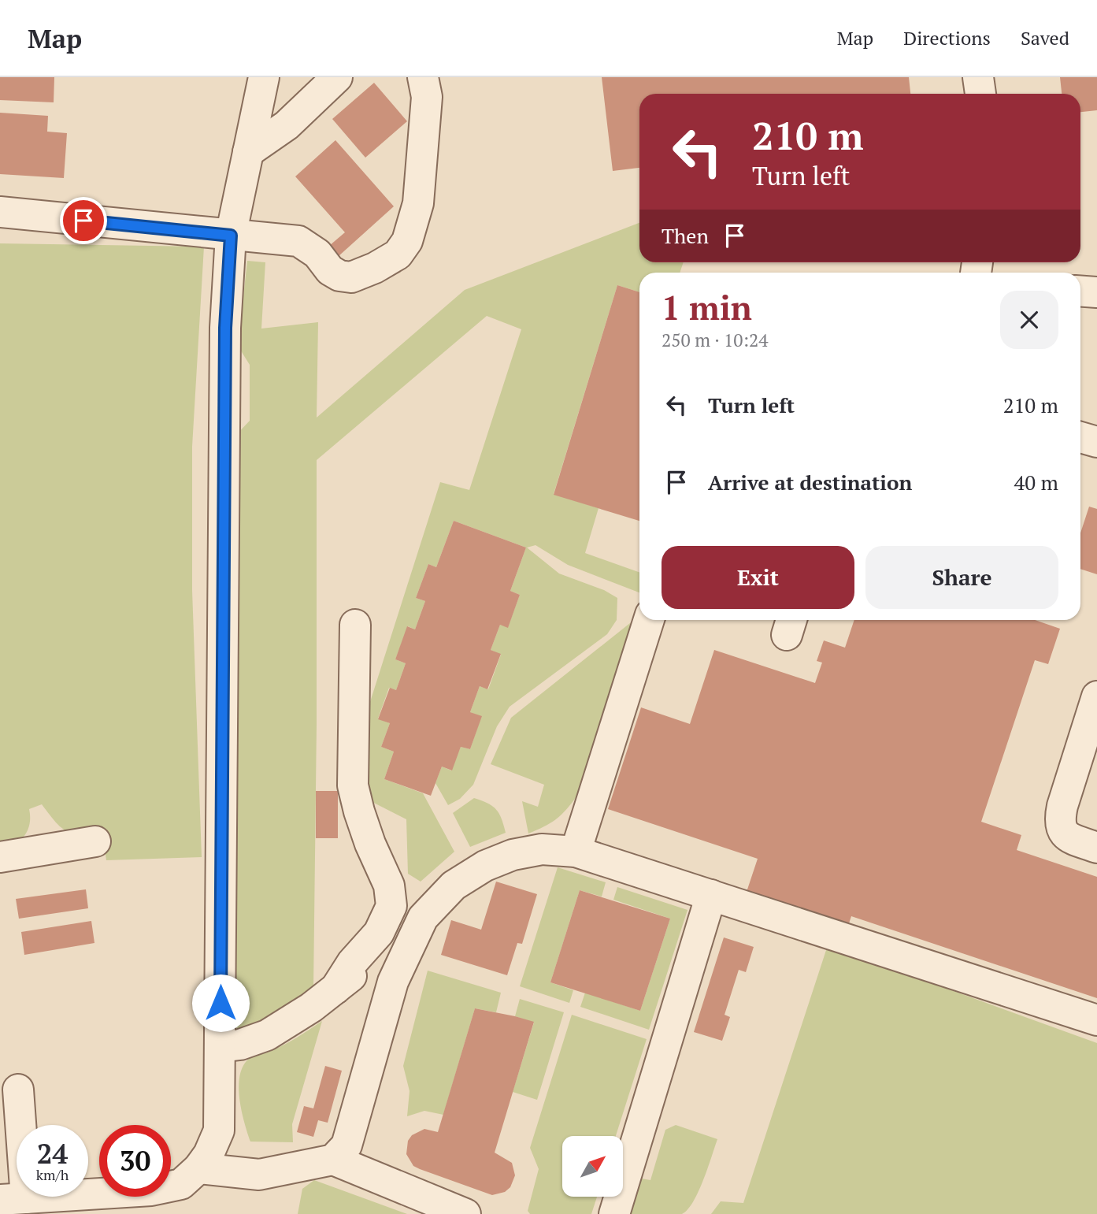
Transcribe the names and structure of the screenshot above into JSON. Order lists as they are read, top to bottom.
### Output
{
  "north": "top right",
  "page": {
    "header": "Map",
    "nav": ["Map", "Directions", "Saved"],
    "turn": ["210 m", "Turn left"],
    "then": "Then",
    "heading": ["1 min", "250 m · 10:24"],
    "list": [
      {
        "name": "Turn left",
        "value": "210 m"
      },
      {
        "name": "Arrive at destination",
        "value": "40 m"
      }
    ],
    "buttons": ["Exit", "Share"],
    "speed": "24 km/h",
    "limit": "30"
  }
}
